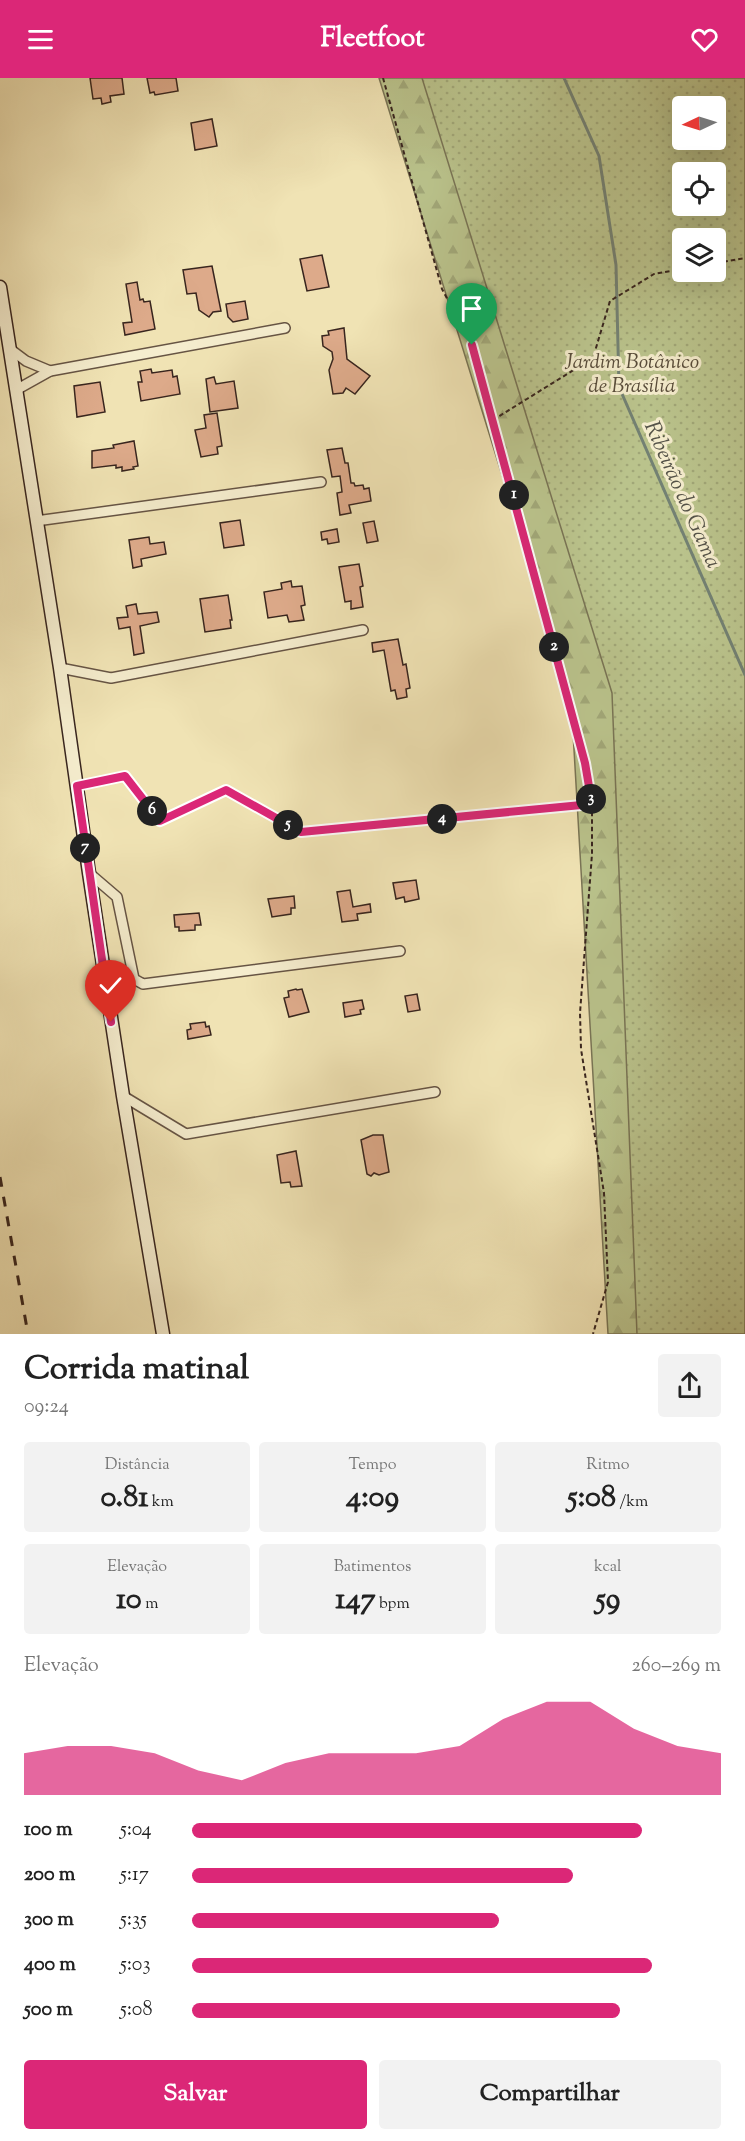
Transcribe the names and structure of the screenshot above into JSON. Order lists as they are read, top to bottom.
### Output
{
  "water": ["Ribeirão do Gama"],
  "parks": ["Jardim Botânico de Brasília"],
  "north": "left",
  "page": {
    "header": "Fleetfoot",
    "pins": [
      "1",
      "2",
      "3",
      "6",
      "4",
      "5",
      "7"
    ],
    "heading": ["Corrida matinal", "09:24"],
    "stats": [
      ["Distância", "0.81 km"],
      ["Tempo", "4:09"],
      ["Ritmo", "5:08 /km"],
      ["Elevação", "10 m"],
      ["Batimentos", "147 bpm"],
      ["kcal", "59"]
    ],
    "chart": ["Elevação", "260–269 m"],
    "list": [
      {
        "name": "100 m",
        "note": "5:04"
      },
      {
        "name": "200 m",
        "note": "5:17"
      },
      {
        "name": "300 m",
        "note": "5:35"
      },
      {
        "name": "400 m",
        "note": "5:03"
      },
      {
        "name": "500 m",
        "note": "5:08"
      }
    ],
    "buttons": ["Salvar", "Compartilhar"]
  }
}
